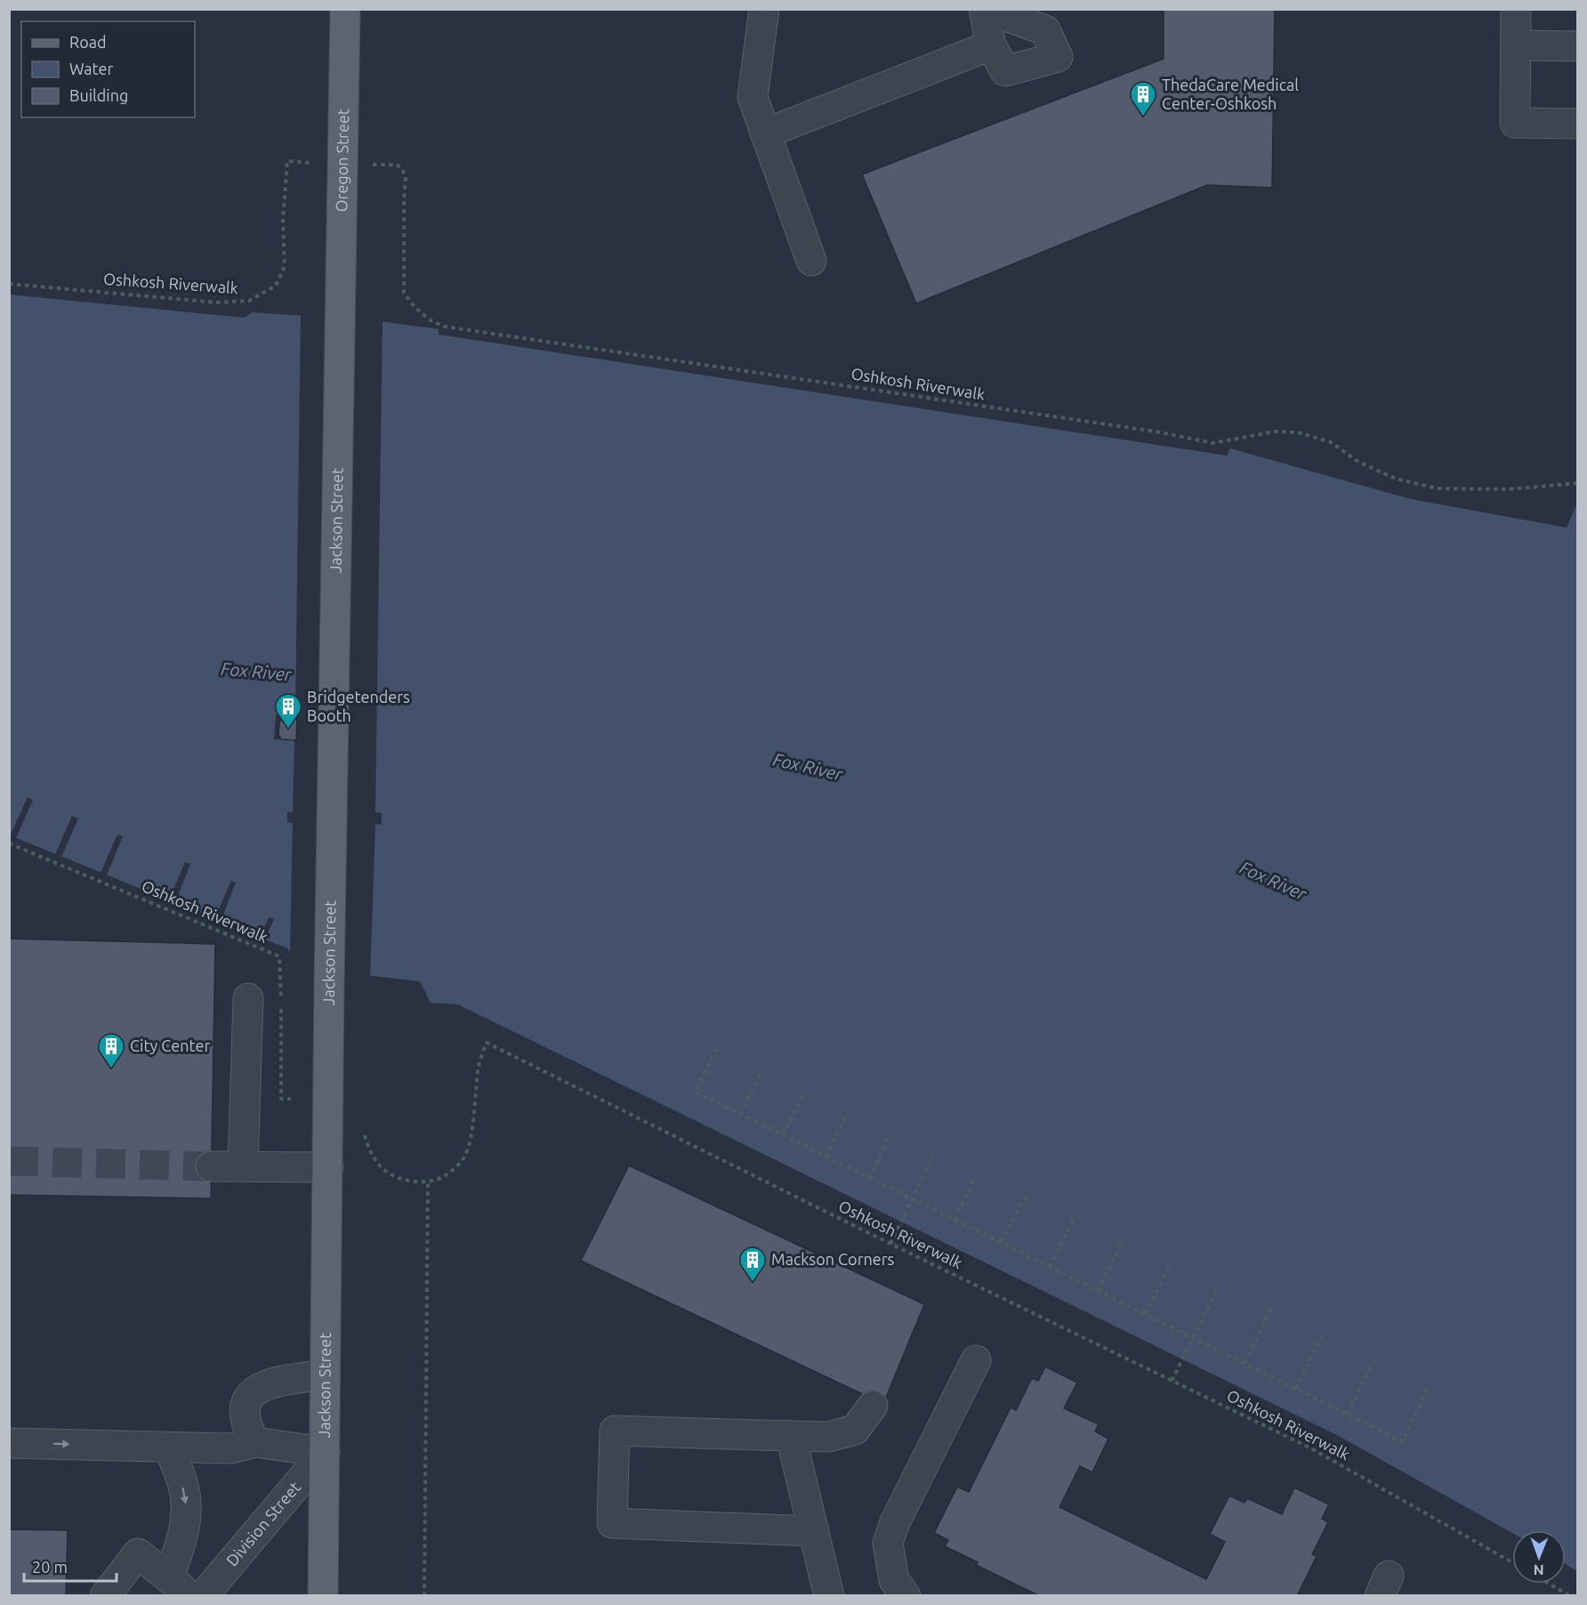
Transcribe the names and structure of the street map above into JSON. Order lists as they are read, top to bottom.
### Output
{
  "streets": {
    "main road": ["Oregon Street", "Jackson Street"],
    "street": ["Division Street"],
    "path": ["Oshkosh Riverwalk"]
  },
  "crossings": [
    ["Oregon Street", "Jackson Street"],
    ["Jackson Street", "Division Street"]
  ],
  "water": ["Fox River"],
  "places": {
    "building": [
      "ThedaCare Medical Center-Oshkosh",
      "Bridgetenders Booth",
      "City Center",
      "Mackson Corners"
    ]
  },
  "legend": ["Road", "Water", "Building"],
  "scale_bar": "20 m",
  "north": "bottom"
}
